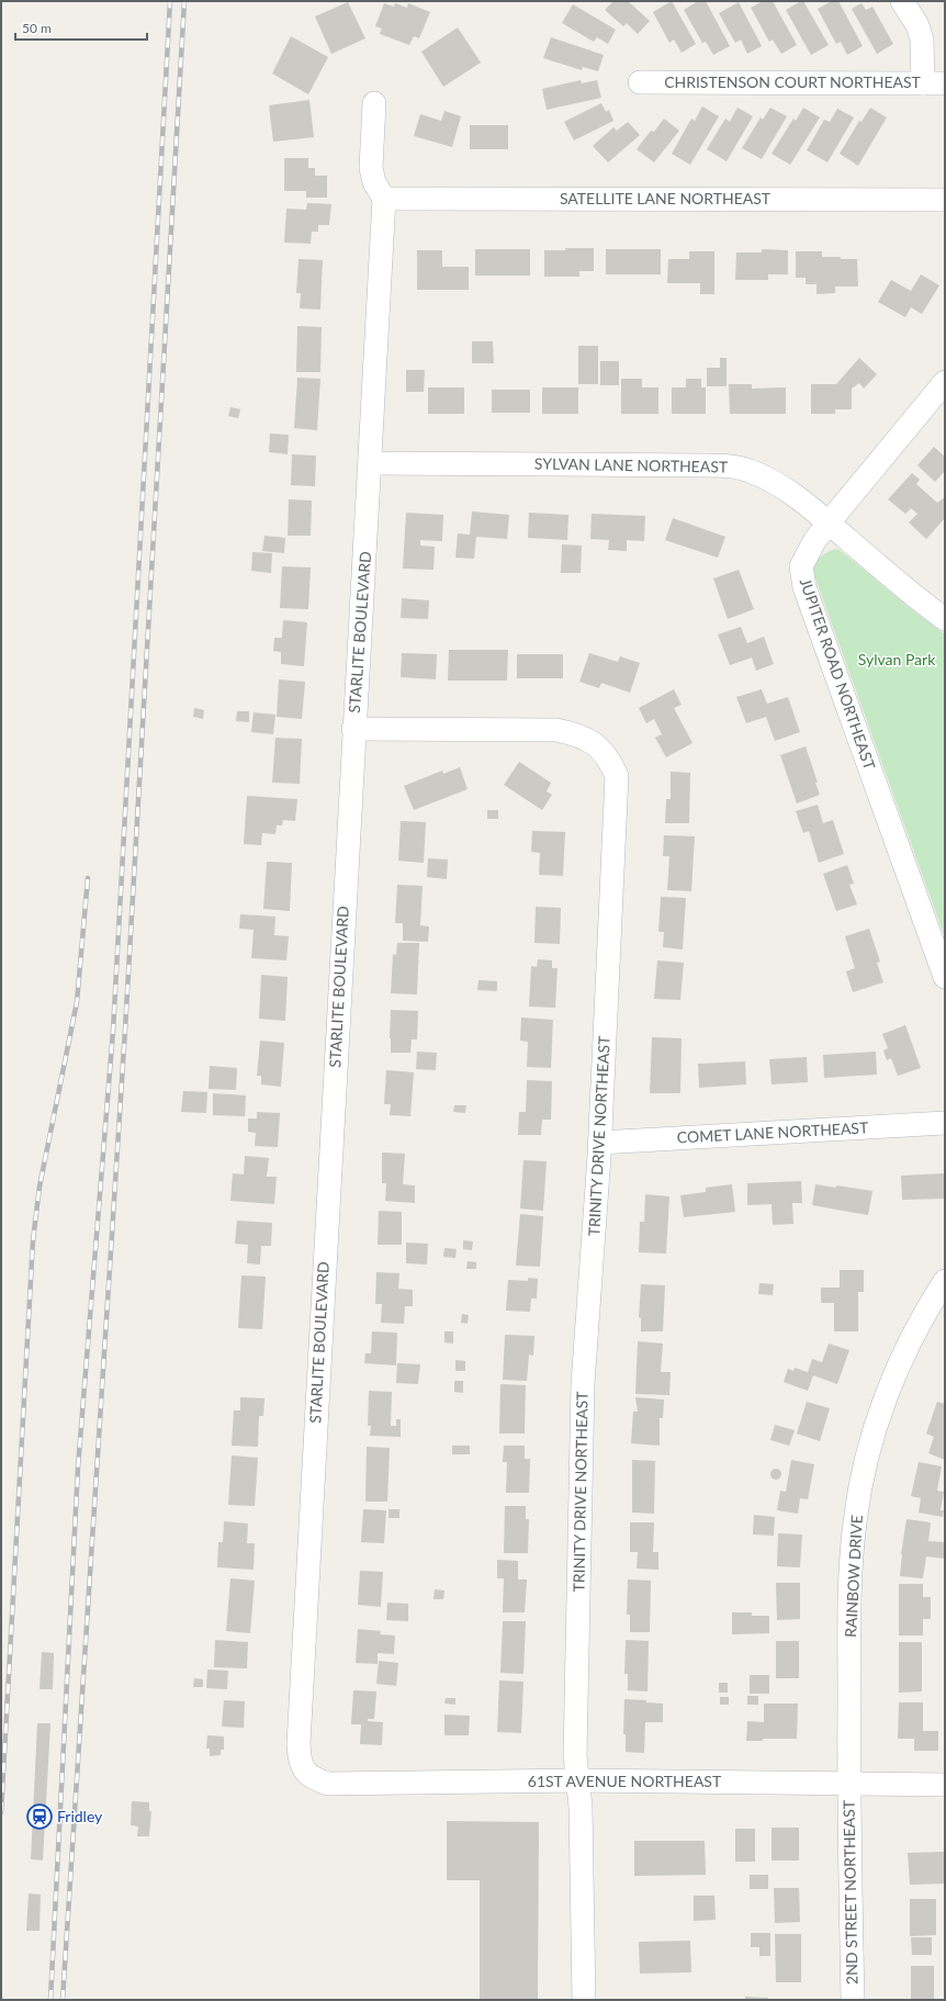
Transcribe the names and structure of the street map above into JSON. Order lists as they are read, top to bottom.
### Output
{
  "streets": {
    "street": [
      "CHRISTENSON COURT NORTHEAST",
      "SATELLITE LANE NORTHEAST",
      "SYLVAN LANE NORTHEAST",
      "STARLITE BOULEVARD",
      "JUPITER ROAD NORTHEAST",
      "COMET LANE NORTHEAST",
      "TRINITY DRIVE NORTHEAST",
      "RAINBOW DRIVE",
      "61ST AVENUE NORTHEAST",
      "2ND STREET NORTHEAST"
    ]
  },
  "crossings": [
    ["SATELLITE LANE NORTHEAST", "STARLITE BOULEVARD"],
    ["SYLVAN LANE NORTHEAST", "STARLITE BOULEVARD"],
    ["SYLVAN LANE NORTHEAST", "JUPITER ROAD NORTHEAST"],
    ["STARLITE BOULEVARD", "TRINITY DRIVE NORTHEAST"],
    ["STARLITE BOULEVARD", "61ST AVENUE NORTHEAST"],
    ["COMET LANE NORTHEAST", "TRINITY DRIVE NORTHEAST"],
    ["TRINITY DRIVE NORTHEAST", "61ST AVENUE NORTHEAST"],
    ["RAINBOW DRIVE", "61ST AVENUE NORTHEAST"],
    ["RAINBOW DRIVE", "2ND STREET NORTHEAST"],
    ["61ST AVENUE NORTHEAST", "2ND STREET NORTHEAST"]
  ],
  "parks": ["Sylvan Park"],
  "places": {
    "station": ["Fridley"]
  },
  "scale_bar": "50 m"
}
